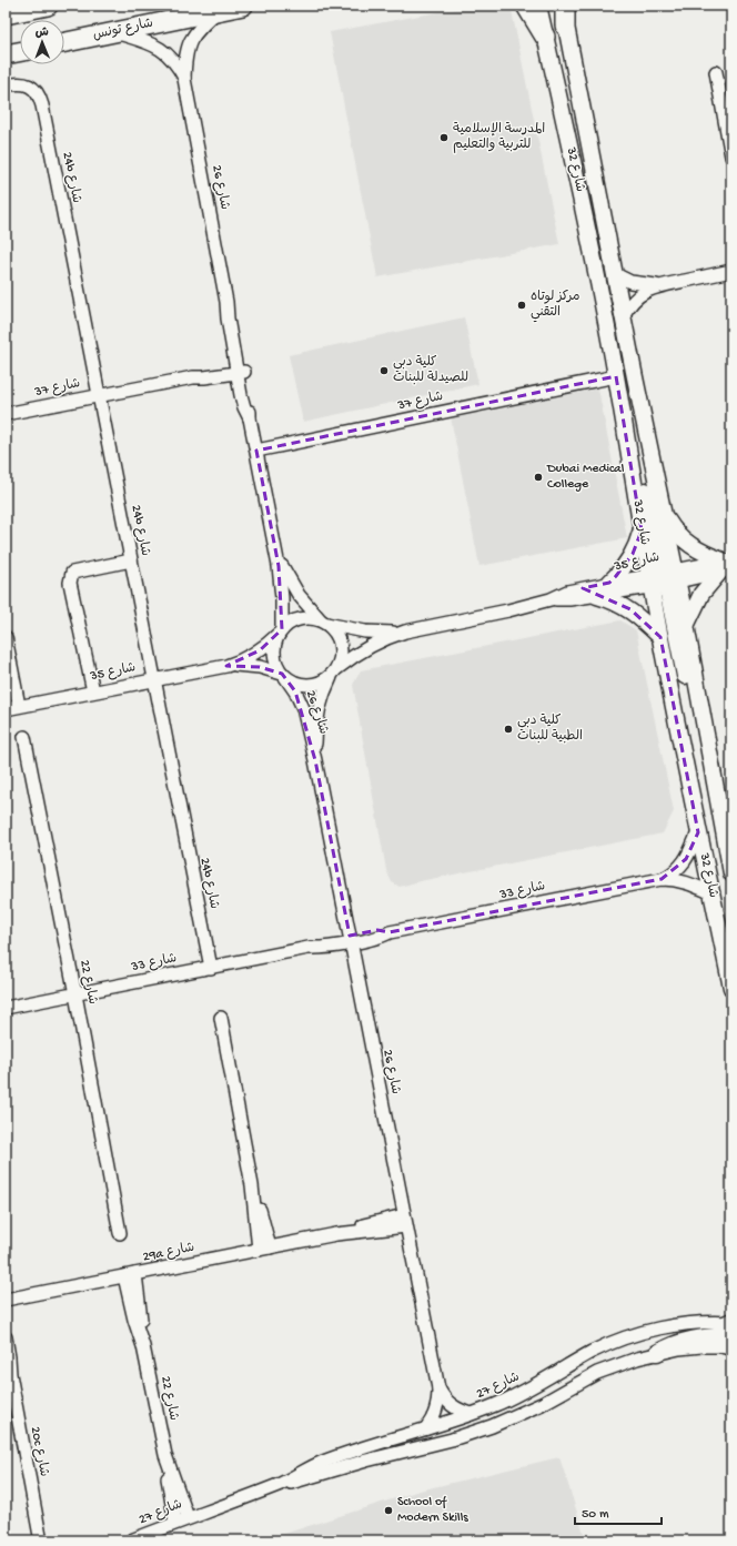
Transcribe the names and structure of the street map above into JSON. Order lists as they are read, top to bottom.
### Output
{
  "streets": {
    "main road": ["شارع تونس"],
    "street": [
      "شارع 32",
      "24b شارع",
      "شارع 26",
      "شارع 37",
      "شارع 35",
      "شارع 33",
      "شارع 22",
      "29a شارع",
      "شارع 27",
      "20c شارع"
    ]
  },
  "crossings": [
    ["شارع تونس", "شارع 26"],
    ["شارع 32", "شارع 37"],
    ["شارع 32", "شارع 35"],
    ["شارع 32", "شارع 33"],
    ["24b شارع", "شارع 37"],
    ["24b شارع", "شارع 35"],
    ["24b شارع", "شارع 33"],
    ["شارع 26", "شارع 37"],
    ["شارع 26", "شارع 35"],
    ["شارع 26", "شارع 33"],
    ["شارع 26", "29a شارع"],
    ["شارع 26", "شارع 27"],
    ["شارع 33", "شارع 22"],
    ["شارع 22", "29a شارع"],
    ["شارع 22", "شارع 27"]
  ],
  "places": [
    "المدرسة الإسلامية للتربية والتعليم",
    "مركز لوتاه التقني",
    "كلية دبي للصيدلة للبنات",
    "Dubai Medical College",
    "كلية دبي الطبية للبنات",
    "School of Modern Skills"
  ],
  "scale_bar": "50 m",
  "north": "top"
}
